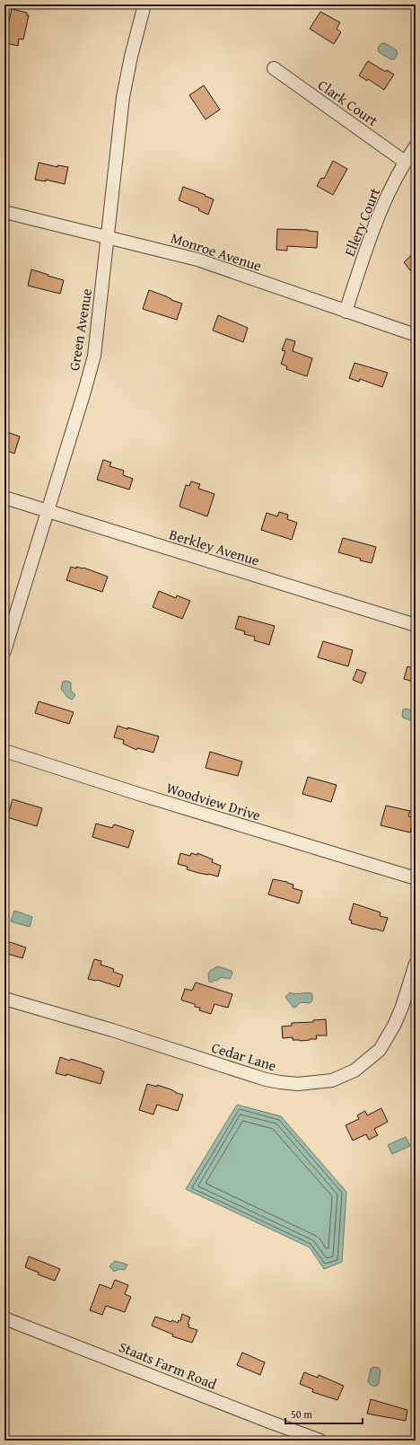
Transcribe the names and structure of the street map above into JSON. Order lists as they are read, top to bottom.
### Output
{
  "streets": {
    "street": [
      "Clark Court",
      "Ellery Court",
      "Monroe Avenue",
      "Green Avenue",
      "Berkley Avenue",
      "Woodview Drive",
      "Cedar Lane",
      "Staats Farm Road"
    ]
  },
  "crossings": [
    ["Clark Court", "Ellery Court"],
    ["Ellery Court", "Monroe Avenue"],
    ["Monroe Avenue", "Green Avenue"],
    ["Green Avenue", "Berkley Avenue"]
  ],
  "scale_bar": "50 m"
}
